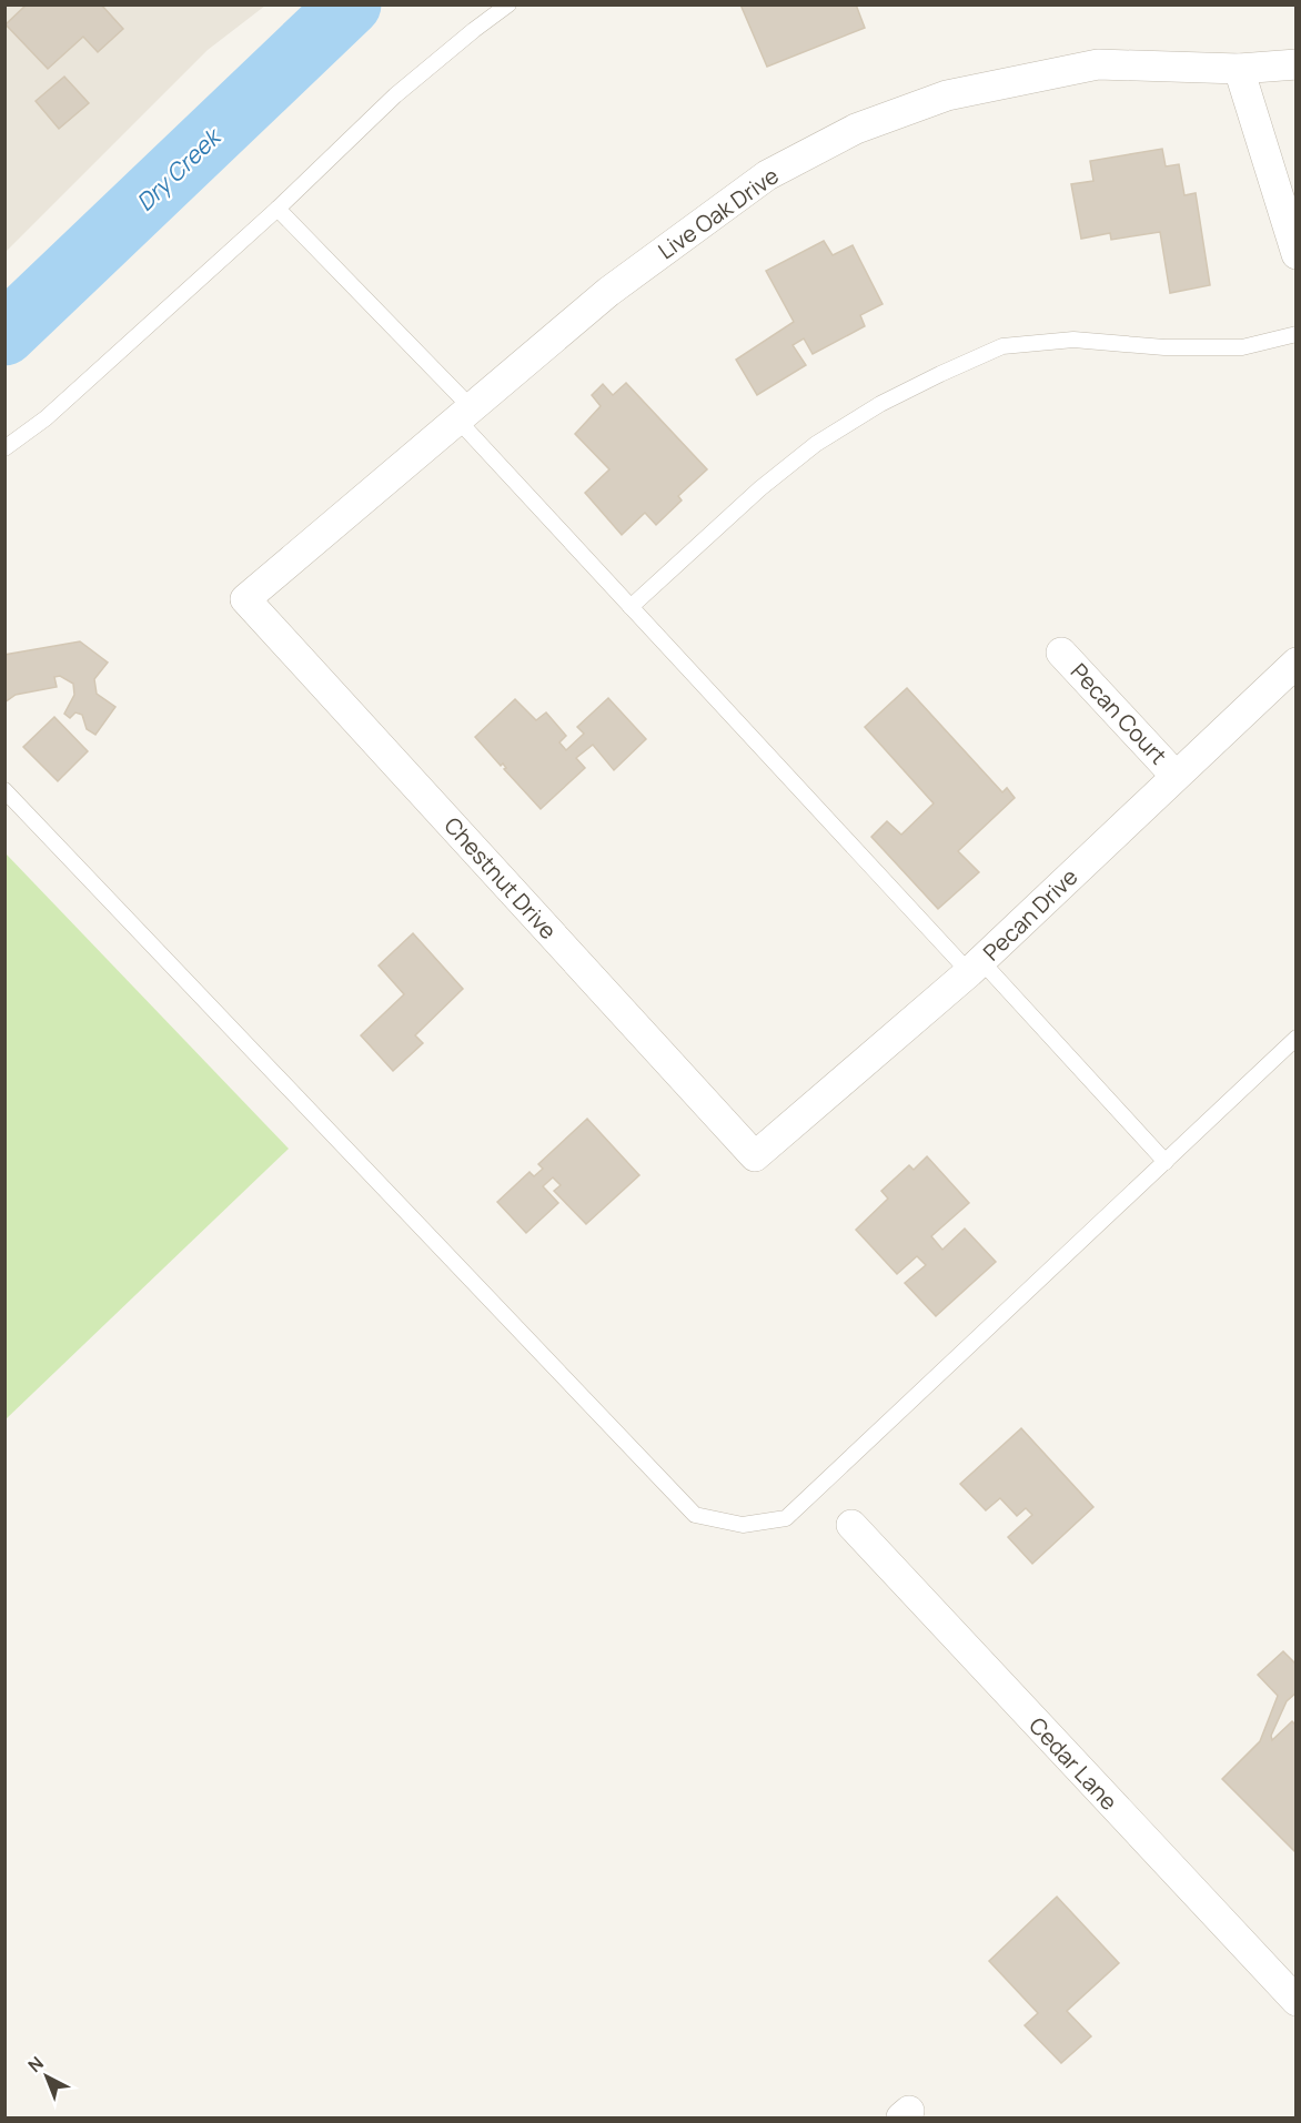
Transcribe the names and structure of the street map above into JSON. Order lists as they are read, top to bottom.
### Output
{
  "streets": {
    "street": [
      "Live Oak Drive",
      "Pecan Court",
      "Chestnut Drive",
      "Pecan Drive",
      "Cedar Lane"
    ]
  },
  "crossings": [
    ["Live Oak Drive", "Chestnut Drive"],
    ["Pecan Court", "Pecan Drive"],
    ["Chestnut Drive", "Pecan Drive"]
  ],
  "water": ["Dry Creek"],
  "north": "top left"
}
